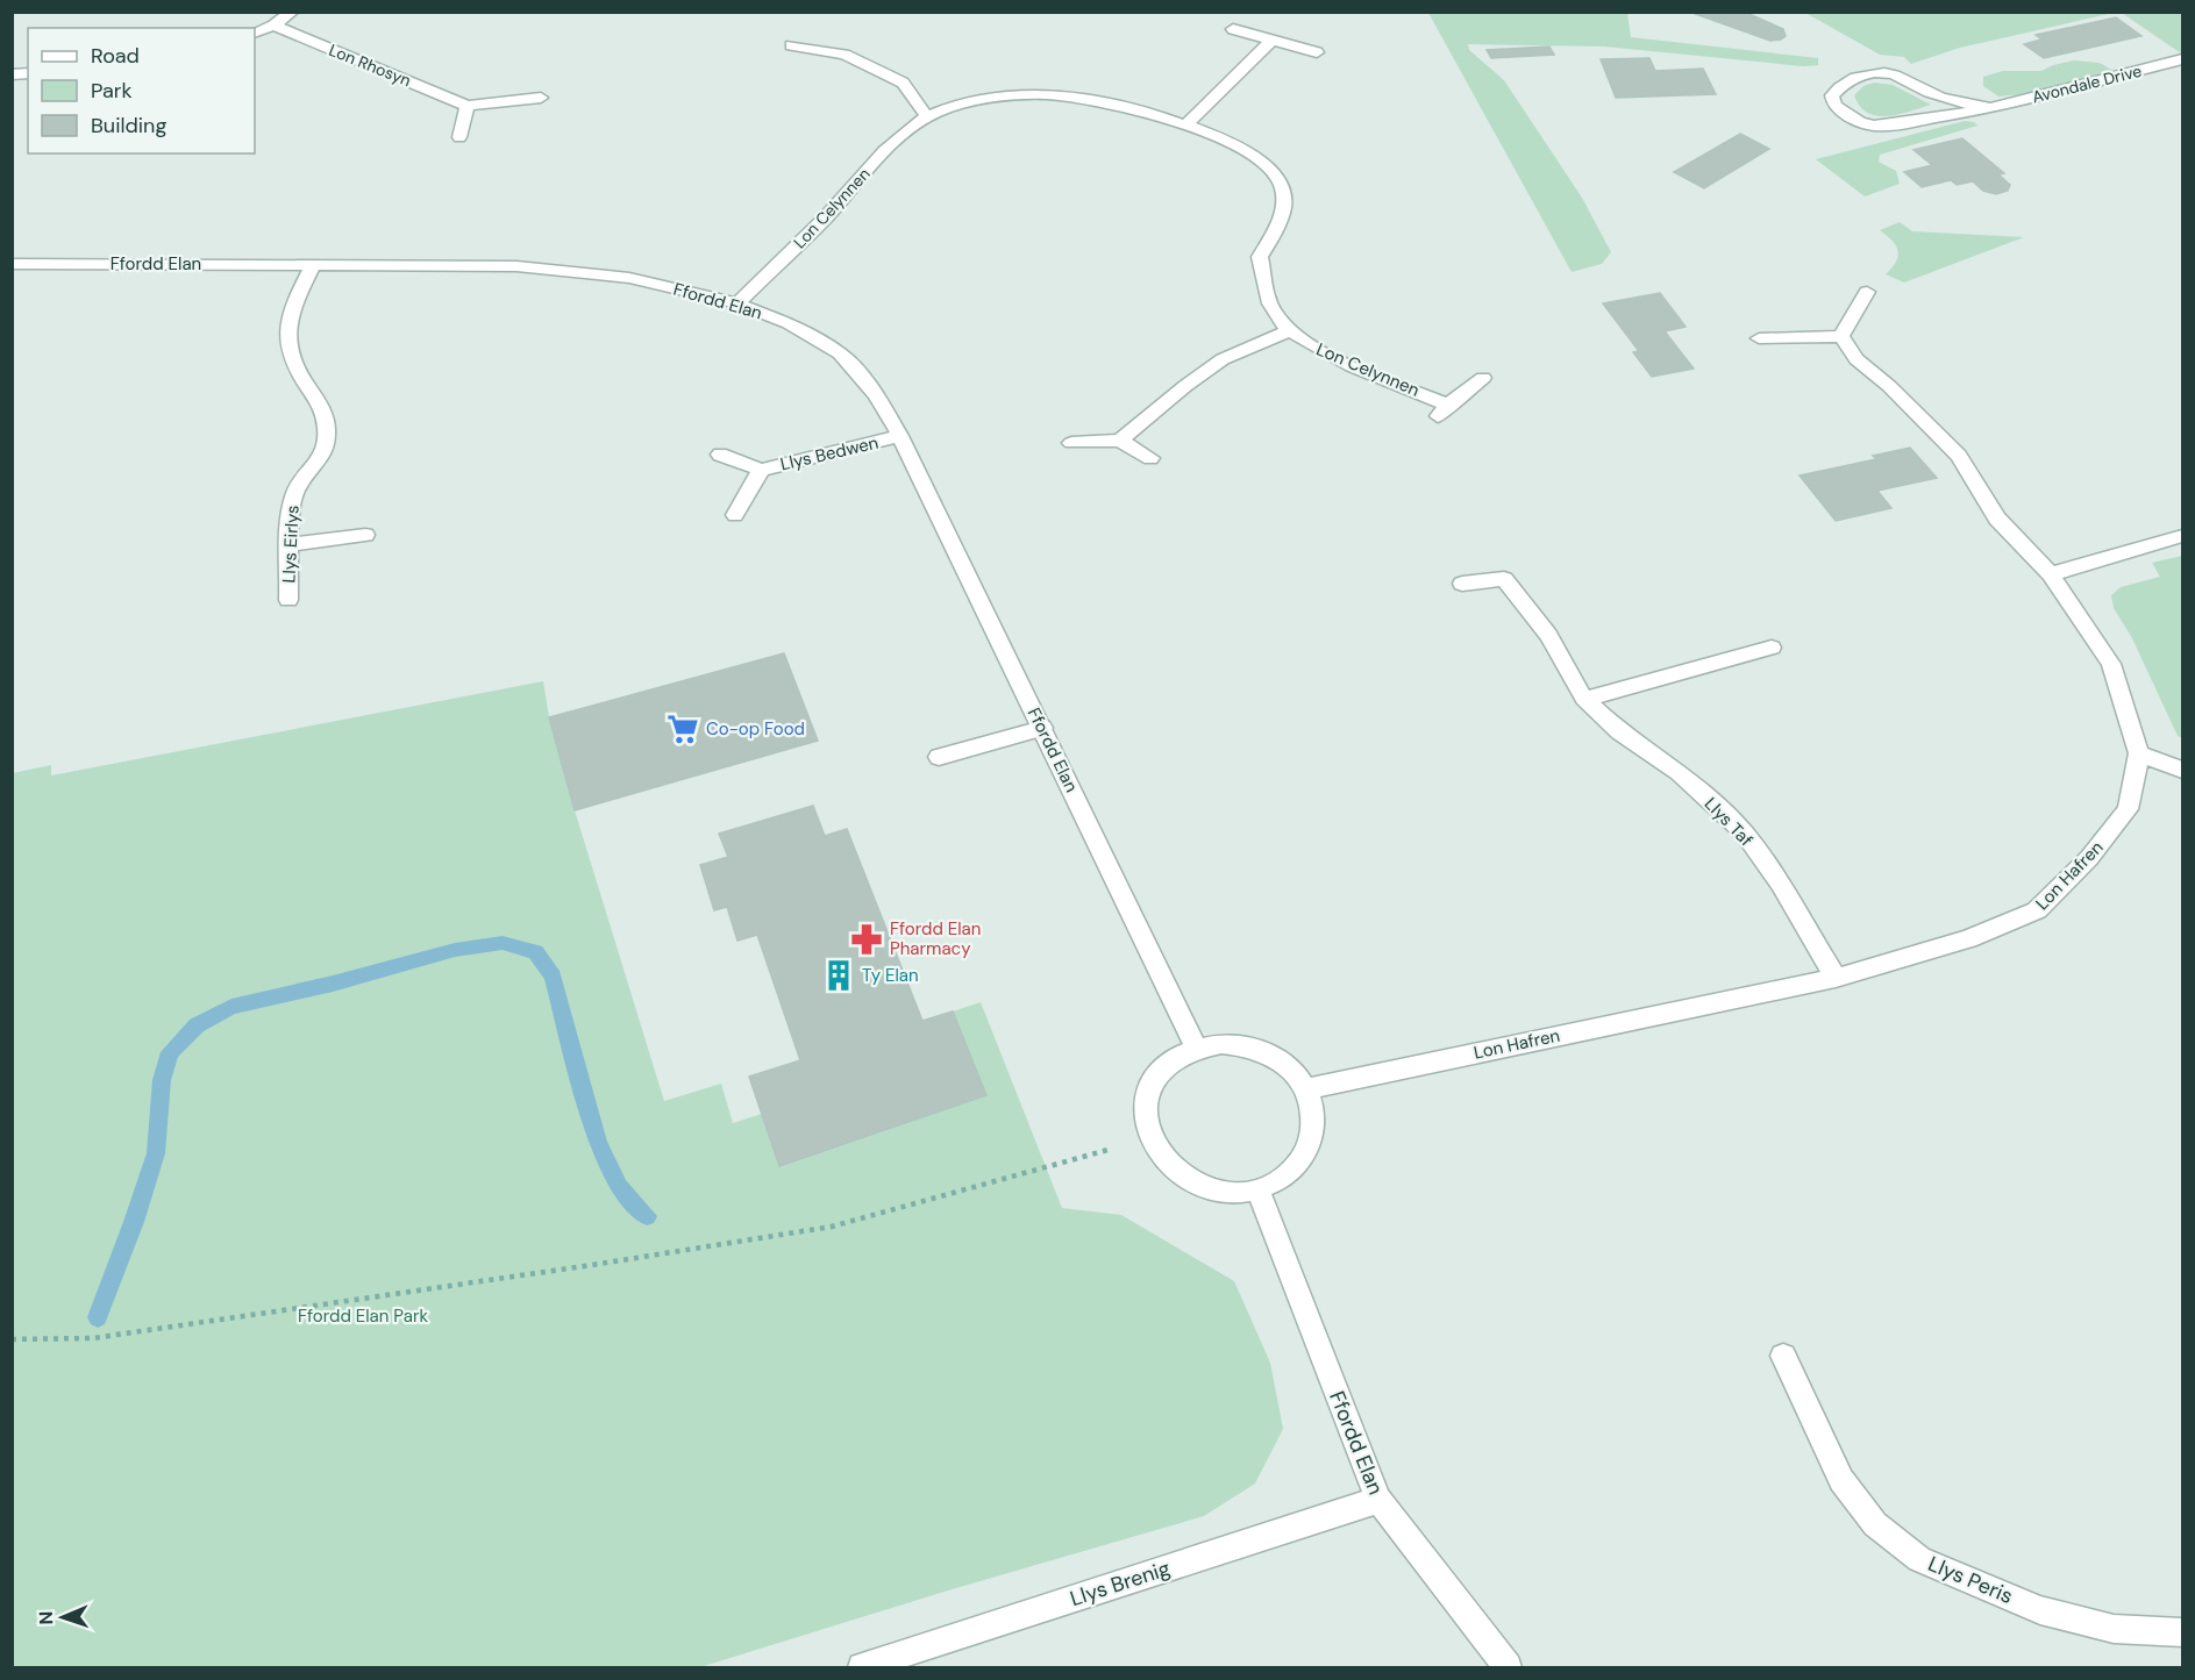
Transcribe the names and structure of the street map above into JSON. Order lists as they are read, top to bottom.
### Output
{
  "streets": {
    "street": [
      "Lon Rhosyn",
      "Avondale Drive",
      "Lon Celynnen",
      "Ffordd Elan",
      "Llys Bedwen",
      "Llys Eirlys",
      "Llys Taf",
      "Lon Hafren",
      "Llys Peris",
      "Llys Brenig"
    ]
  },
  "crossings": [
    ["Lon Celynnen", "Ffordd Elan"],
    ["Ffordd Elan", "Llys Bedwen"],
    ["Ffordd Elan", "Llys Eirlys"],
    ["Ffordd Elan", "Lon Hafren"],
    ["Ffordd Elan", "Llys Brenig"],
    ["Llys Taf", "Lon Hafren"]
  ],
  "parks": ["Ffordd Elan Park"],
  "places": {
    "supermarket": ["Co-op Food"],
    "pharmacy": ["Ffordd Elan Pharmacy"],
    "building": ["Ty Elan"]
  },
  "legend": ["Road", "Park", "Building"],
  "north": "left"
}
